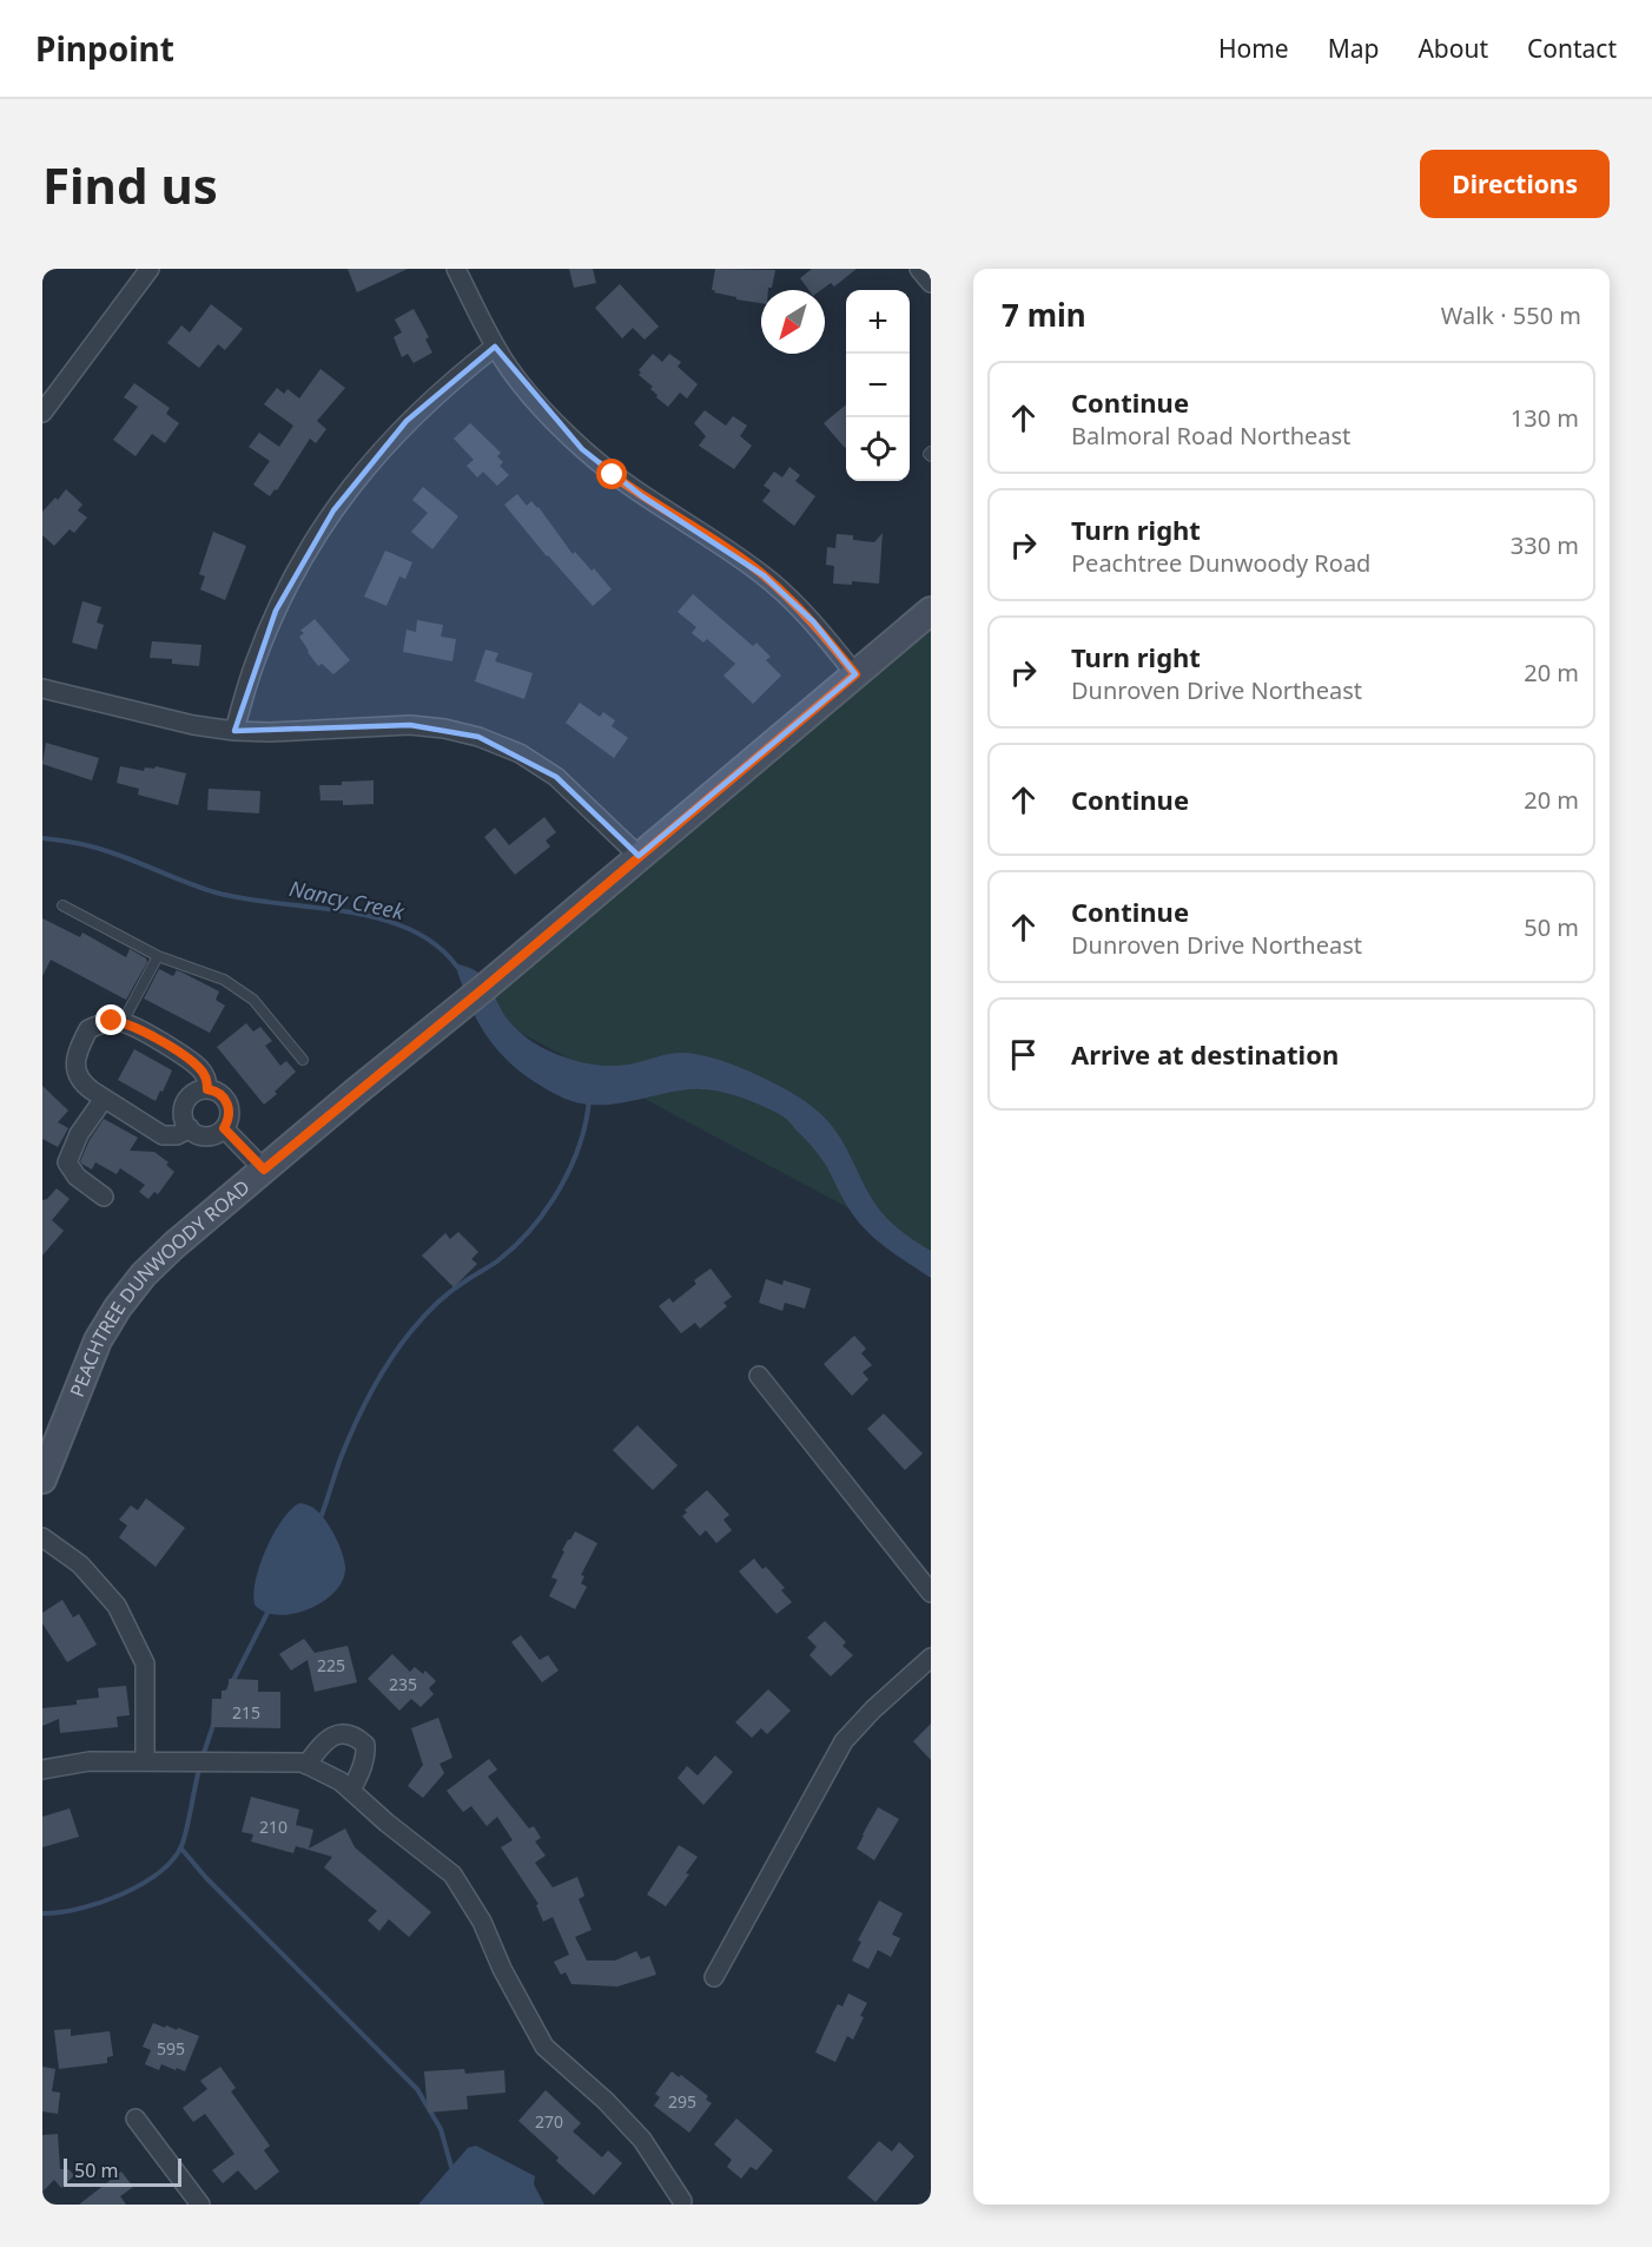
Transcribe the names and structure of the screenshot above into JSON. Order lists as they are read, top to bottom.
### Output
{
  "streets": {
    "main road": ["PEACHTREE DUNWOODY ROAD"]
  },
  "water": ["Nancy Creek"],
  "house_numbers": [
    "225",
    "235",
    "215",
    "210",
    "595",
    "295",
    "270"
  ],
  "scale_bar": "50 m",
  "north": "bottom left",
  "page": {
    "header": "Pinpoint",
    "nav": [
      "Home",
      "Map",
      "About",
      "Contact"
    ],
    "buttons": "Directions",
    "title": "Find us",
    "heading": ["7 min", "Walk · 550 m"],
    "map_buttons": ["+", "−"],
    "list": [
      ["Continue", "Balmoral Road Northeast", "130 m"],
      ["Turn right", "Peachtree Dunwoody Road", "330 m"],
      ["Turn right", "Dunroven Drive Northeast", "20 m"],
      ["Continue", "20 m"],
      ["Continue", "Dunroven Drive Northeast", "50 m"],
      "Arrive at destination"
    ],
    "scale": "50 m"
  }
}
